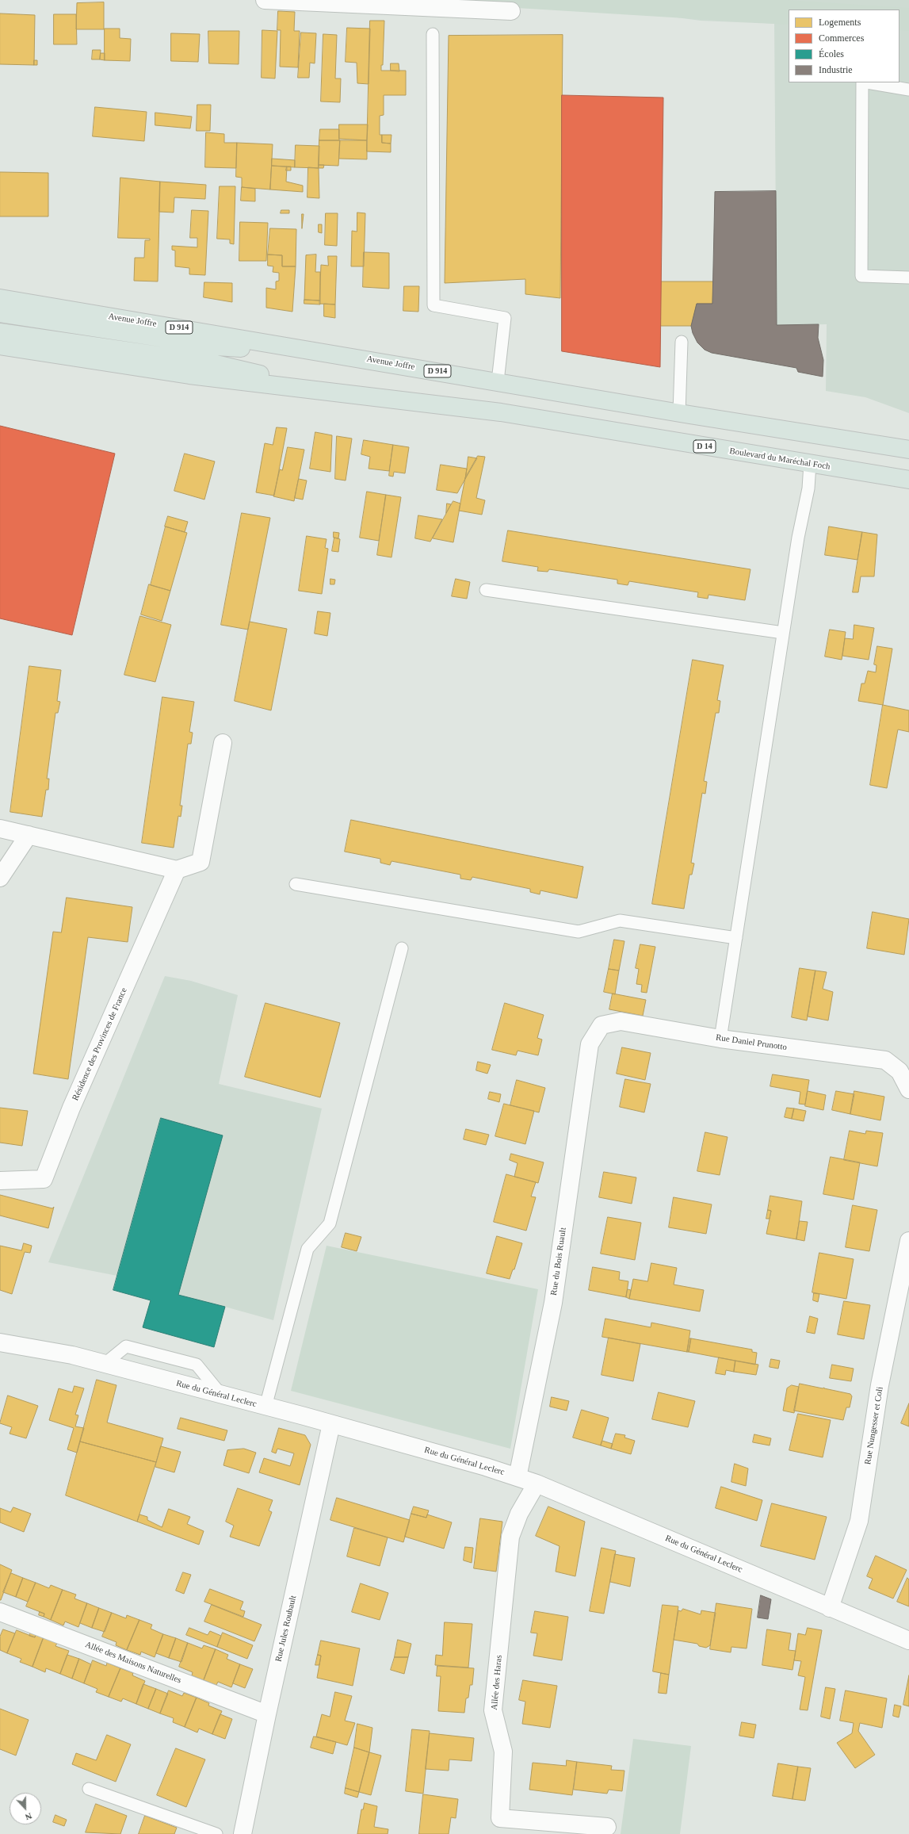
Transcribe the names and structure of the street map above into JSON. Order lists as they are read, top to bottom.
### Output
{
  "streets": {
    "main road": [
      "Avenue Joffre",
      "D 914",
      "D 14",
      "Boulevard du Maréchal Foch"
    ],
    "street": [
      "Rue Daniel Prunotto",
      "Résidence des Provinces de France",
      "Rue du Bois Ruault",
      "Rue du Général Leclerc",
      "Rue Nungesser et Coli",
      "Rue Jules Roubault",
      "Allée des Maisons Naturelles",
      "Allée des Haras"
    ]
  },
  "crossings": [
    ["Rue Daniel Prunotto", "Rue du Bois Ruault"],
    ["Rue du Bois Ruault", "Rue du Général Leclerc"],
    ["Rue du Général Leclerc", "Rue Nungesser et Coli"],
    ["Rue du Général Leclerc", "Rue Jules Roubault"],
    ["Rue du Général Leclerc", "Allée des Haras"],
    ["Rue Jules Roubault", "Allée des Maisons Naturelles"]
  ],
  "legend": [
    "Logements",
    "Commerces",
    "Écoles",
    "Industrie"
  ],
  "north": "bottom"
}
